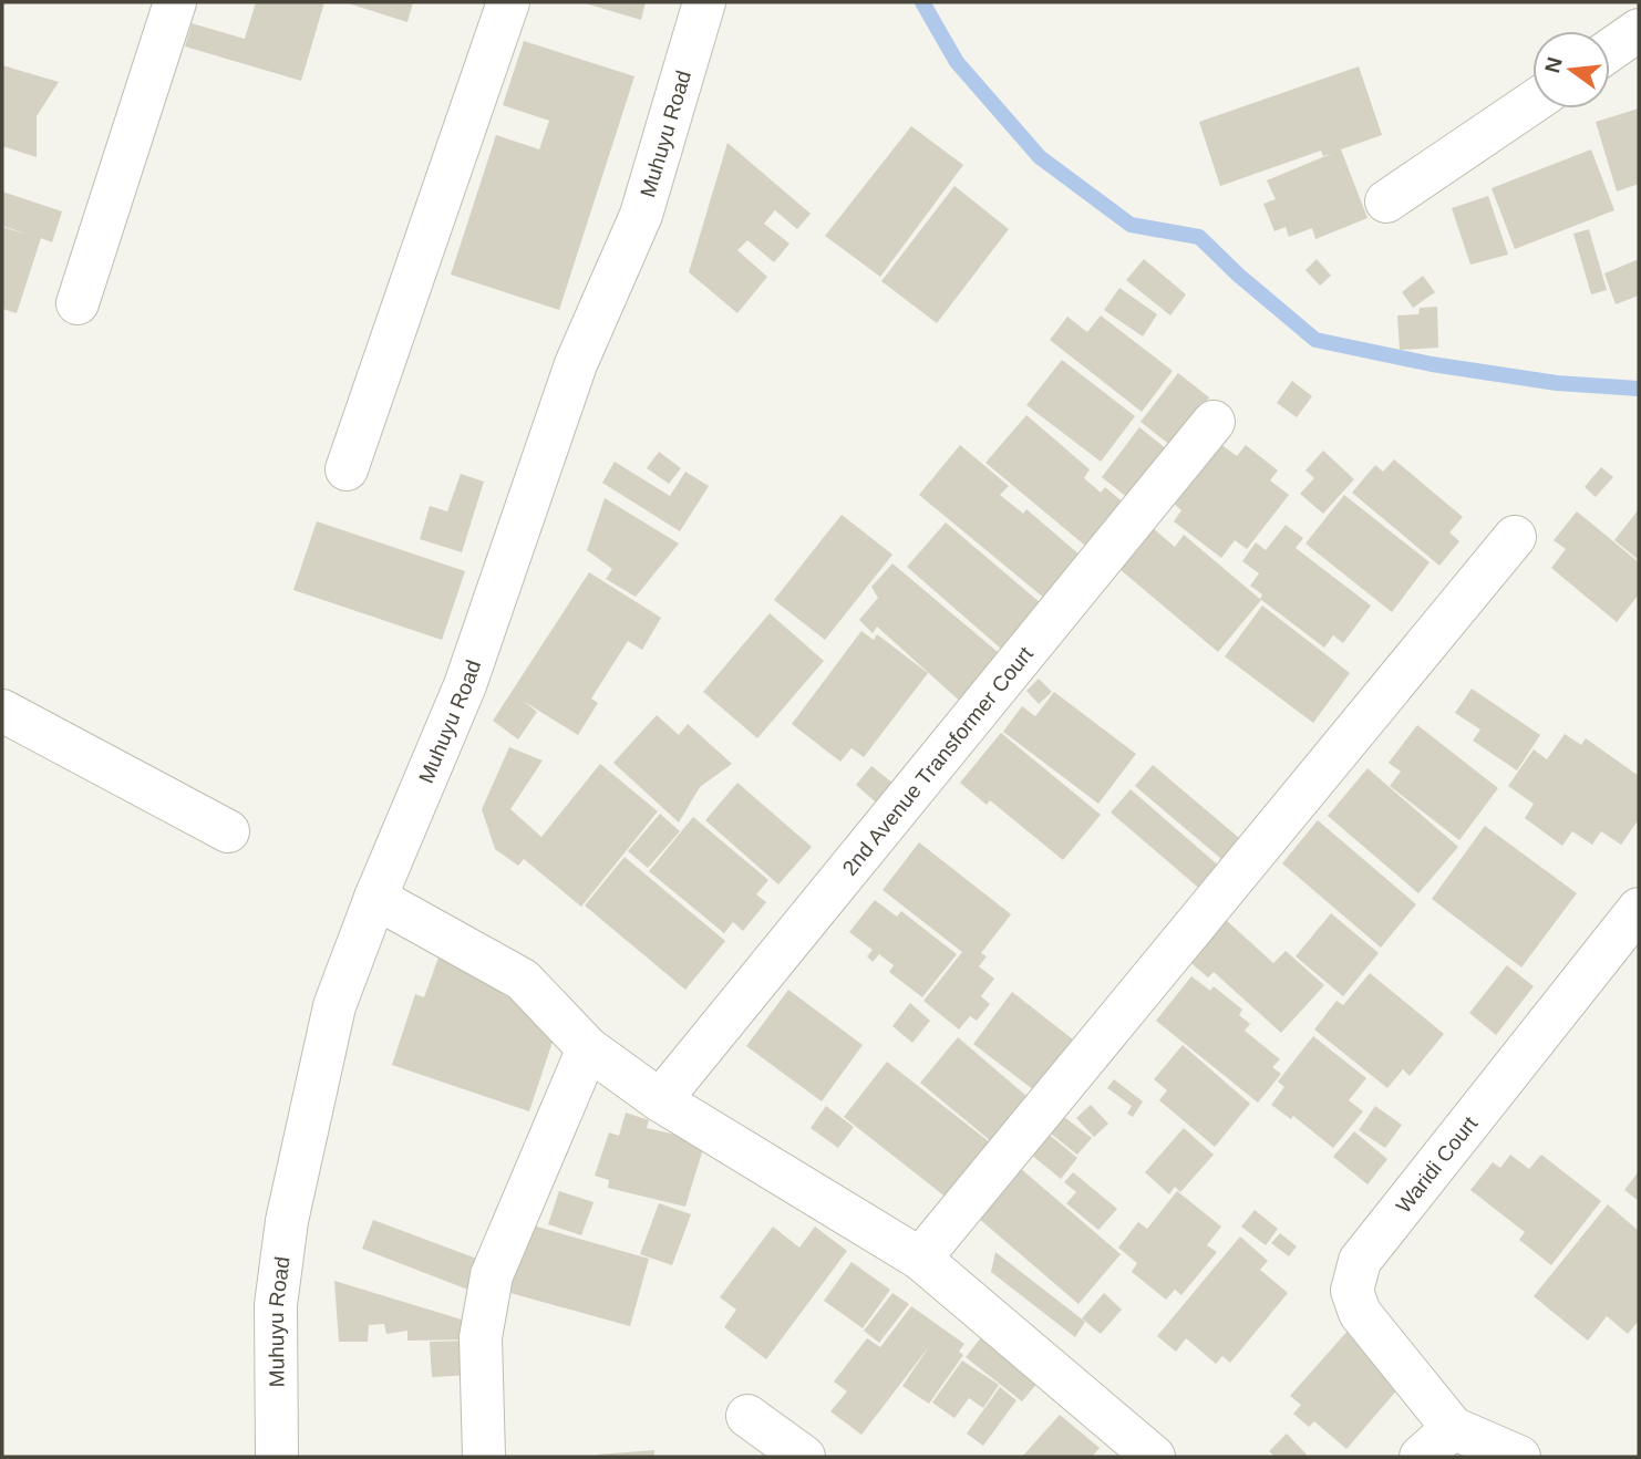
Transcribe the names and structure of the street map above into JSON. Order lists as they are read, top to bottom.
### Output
{
  "streets": {
    "street": ["Muhuyu Road", "2nd Avenue Transformer Court", "Waridi Court"]
  },
  "north": "left"
}
